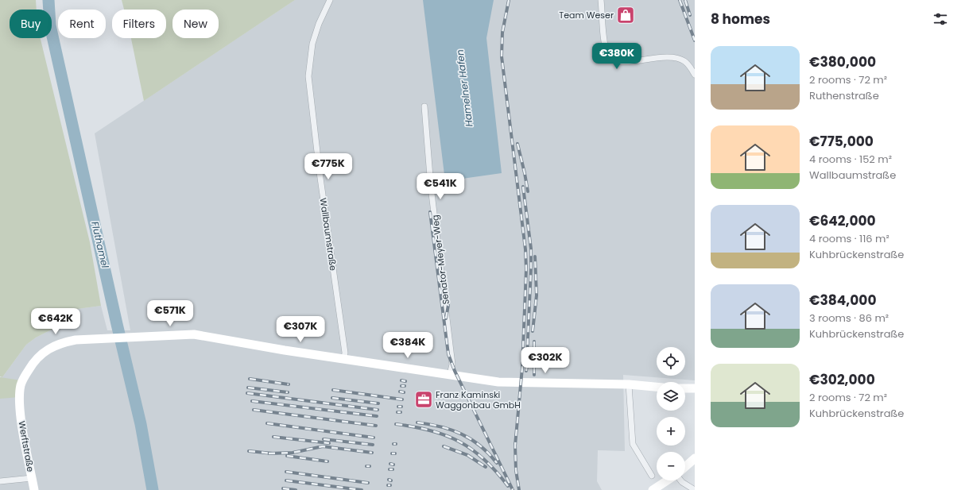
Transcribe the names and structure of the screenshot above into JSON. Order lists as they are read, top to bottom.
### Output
{
  "streets": {
    "street": ["Wallbaumstraße", "Senator-Meyer-Weg", "Werftstraße"]
  },
  "crossings": [
    ["Wallbaumstraße", "Werftstraße"],
    ["Senator-Meyer-Weg", "Werftstraße"]
  ],
  "water": ["Hamelner Hafen", "Fluthamel"],
  "places": {
    "shop": ["Team Weser"],
    "office": ["Franz Kaminski Waggonbau GmbH"]
  },
  "page": {
    "heading": "8 homes",
    "chip": [
      "Buy",
      "Rent",
      "Filters",
      "New"
    ],
    "list": [
      {
        "name": "€380,000",
        "note": "2 rooms · 72 m² · Ruthenstraße"
      },
      {
        "name": "€775,000",
        "note": "4 rooms · 152 m² · Wallbaumstraße"
      },
      {
        "name": "€642,000",
        "note": "4 rooms · 116 m² · Kuhbrückenstraße"
      },
      {
        "name": "€384,000",
        "note": "3 rooms · 86 m² · Kuhbrückenstraße"
      },
      {
        "name": "€302,000",
        "note": "2 rooms · 72 m² · Kuhbrückenstraße"
      }
    ],
    "price": [
      "€380K",
      "€775K",
      "€541K",
      "€571K",
      "€642K",
      "€307K",
      "€384K",
      "€302K"
    ],
    "map_buttons": ["+", "−"]
  }
}
